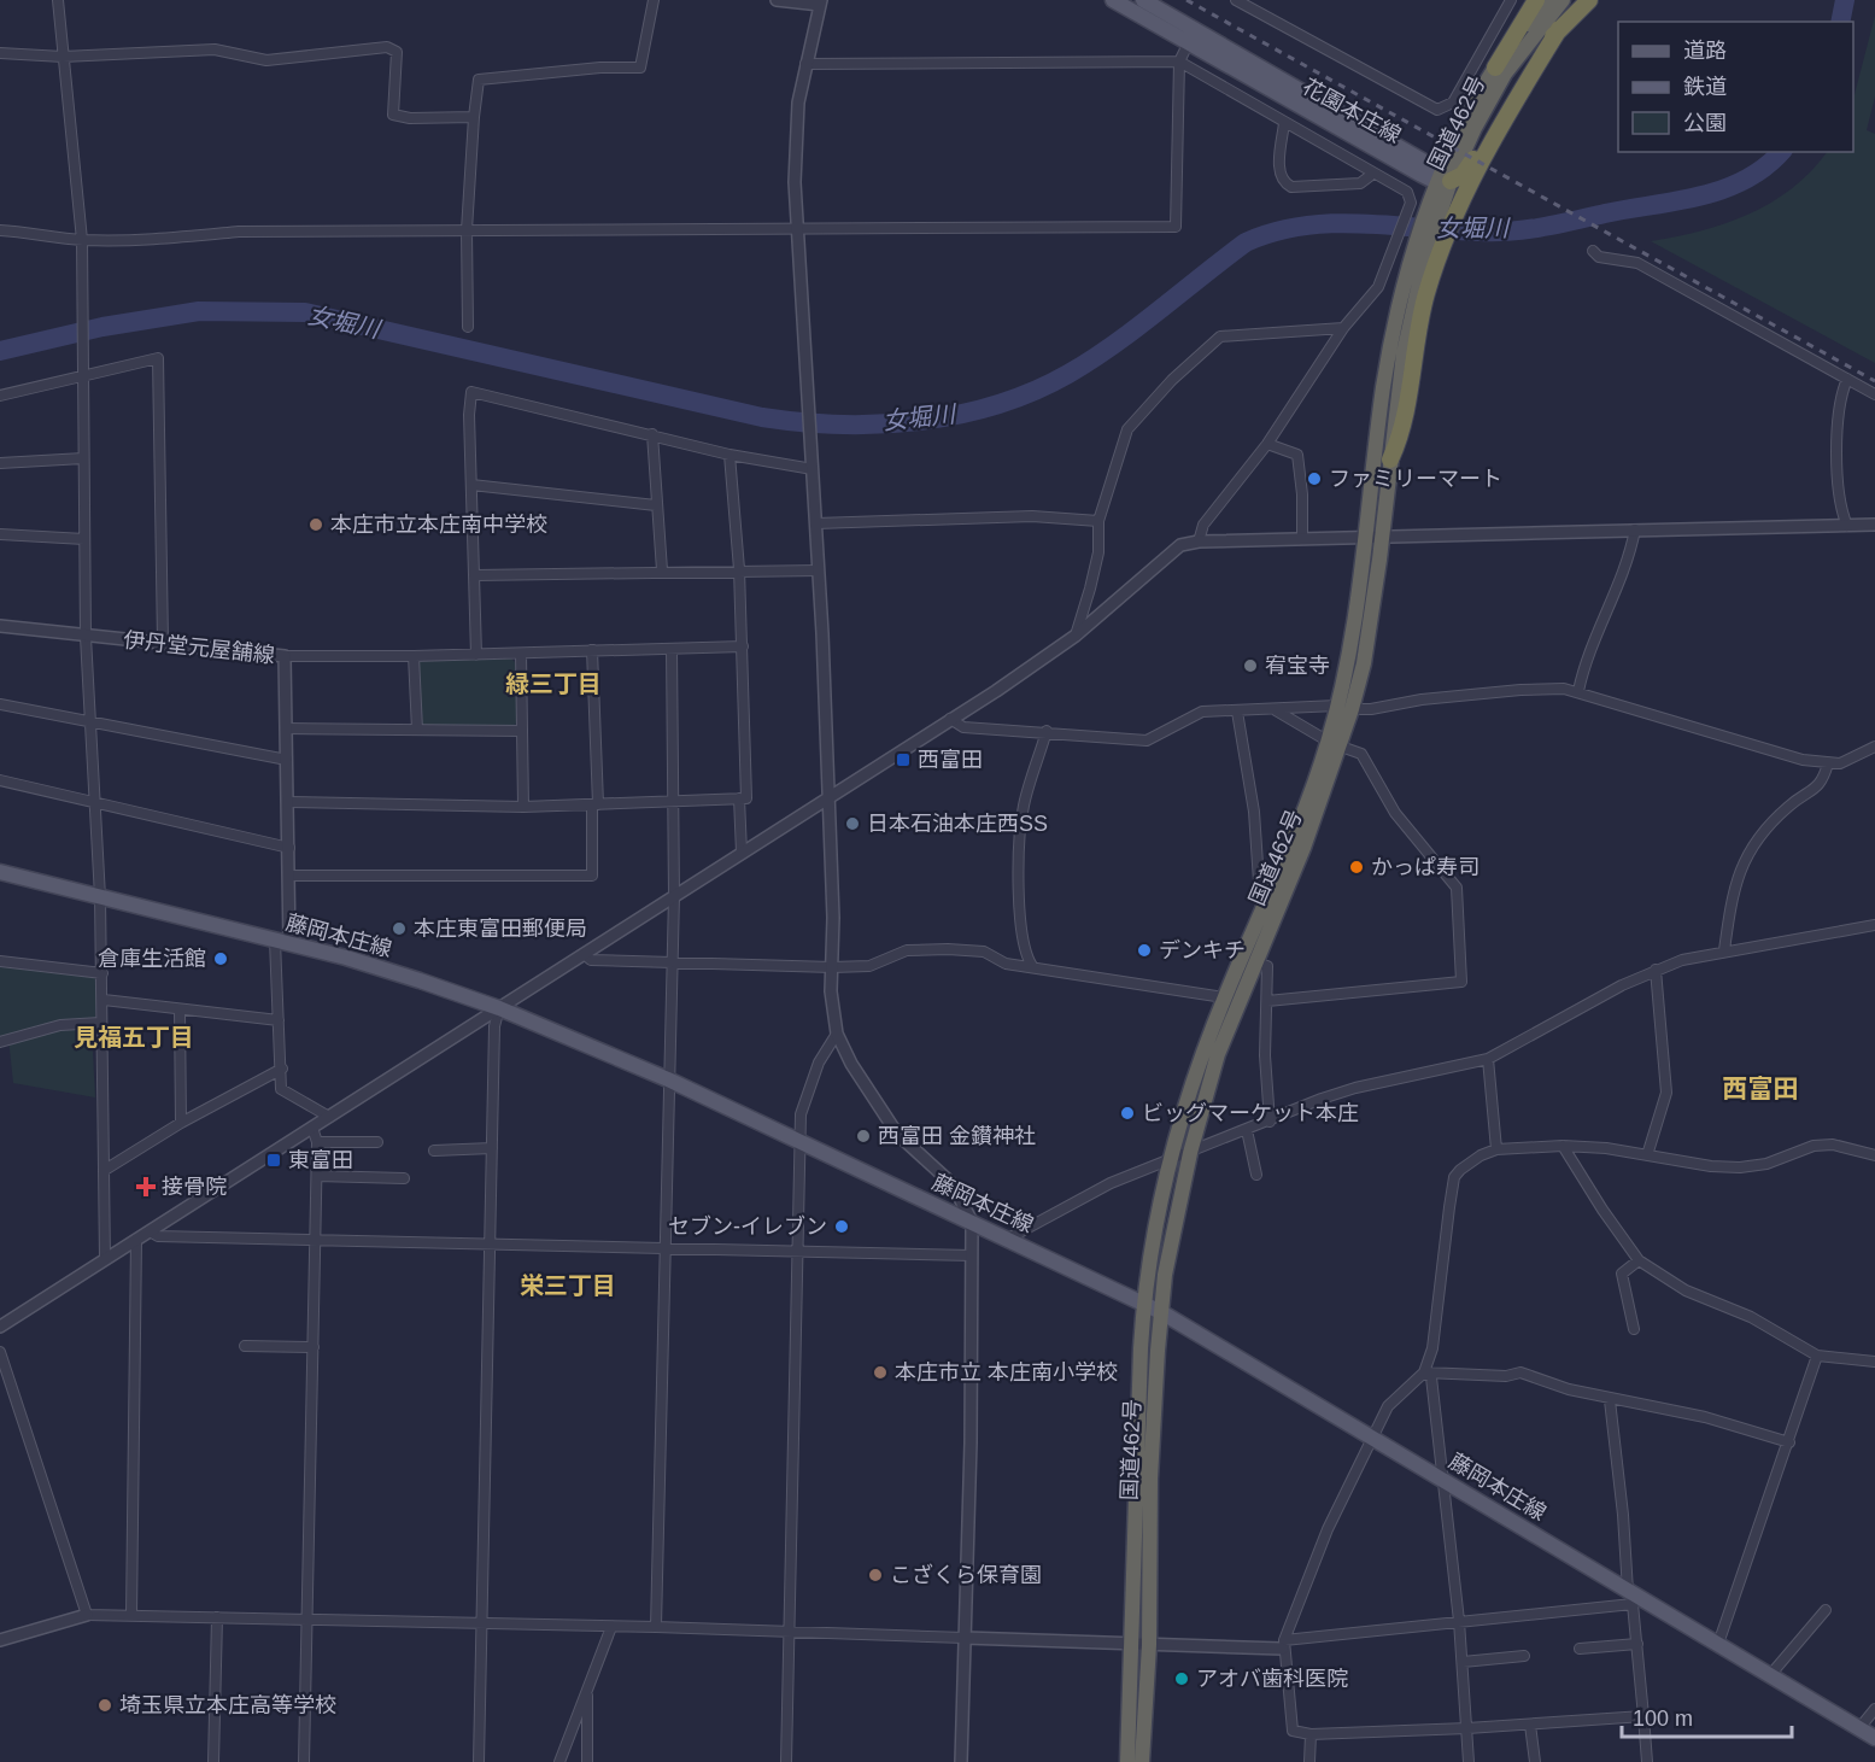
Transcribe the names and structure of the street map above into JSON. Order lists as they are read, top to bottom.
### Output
{
  "streets": {
    "highway": ["国道462号"],
    "main road": ["花園本庄線", "藤岡本庄線"],
    "street": ["伊丹堂元屋舗線"]
  },
  "crossings": [
    ["花園本庄線", "国道462号"],
    ["国道462号", "藤岡本庄線"],
    ["伊丹堂元屋舗線", "藤岡本庄線"]
  ],
  "districts": [
    "緑三丁目",
    "見福五丁目",
    "西富田",
    "栄三丁目"
  ],
  "water": ["女堀川"],
  "places": {
    "other": [
      "ファミリーマート",
      "本庄市立本庄南中学校",
      "宥宝寺",
      "日本石油本庄西SS",
      "かっぱ寿司",
      "本庄東富田郵便局",
      "デンキチ",
      "倉庫生活館",
      "ビッグマーケット本庄",
      "西富田 金鑚神社",
      "セブン-イレブン",
      "本庄市立 本庄南小学校",
      "こざくら保育園",
      "アオバ歯科医院",
      "埼玉県立本庄高等学校"
    ],
    "transit": ["西富田", "東富田"],
    "health": ["接骨院"]
  },
  "legend": ["道路", "鉄道", "公園"],
  "scale_bar": "100 m"
}
